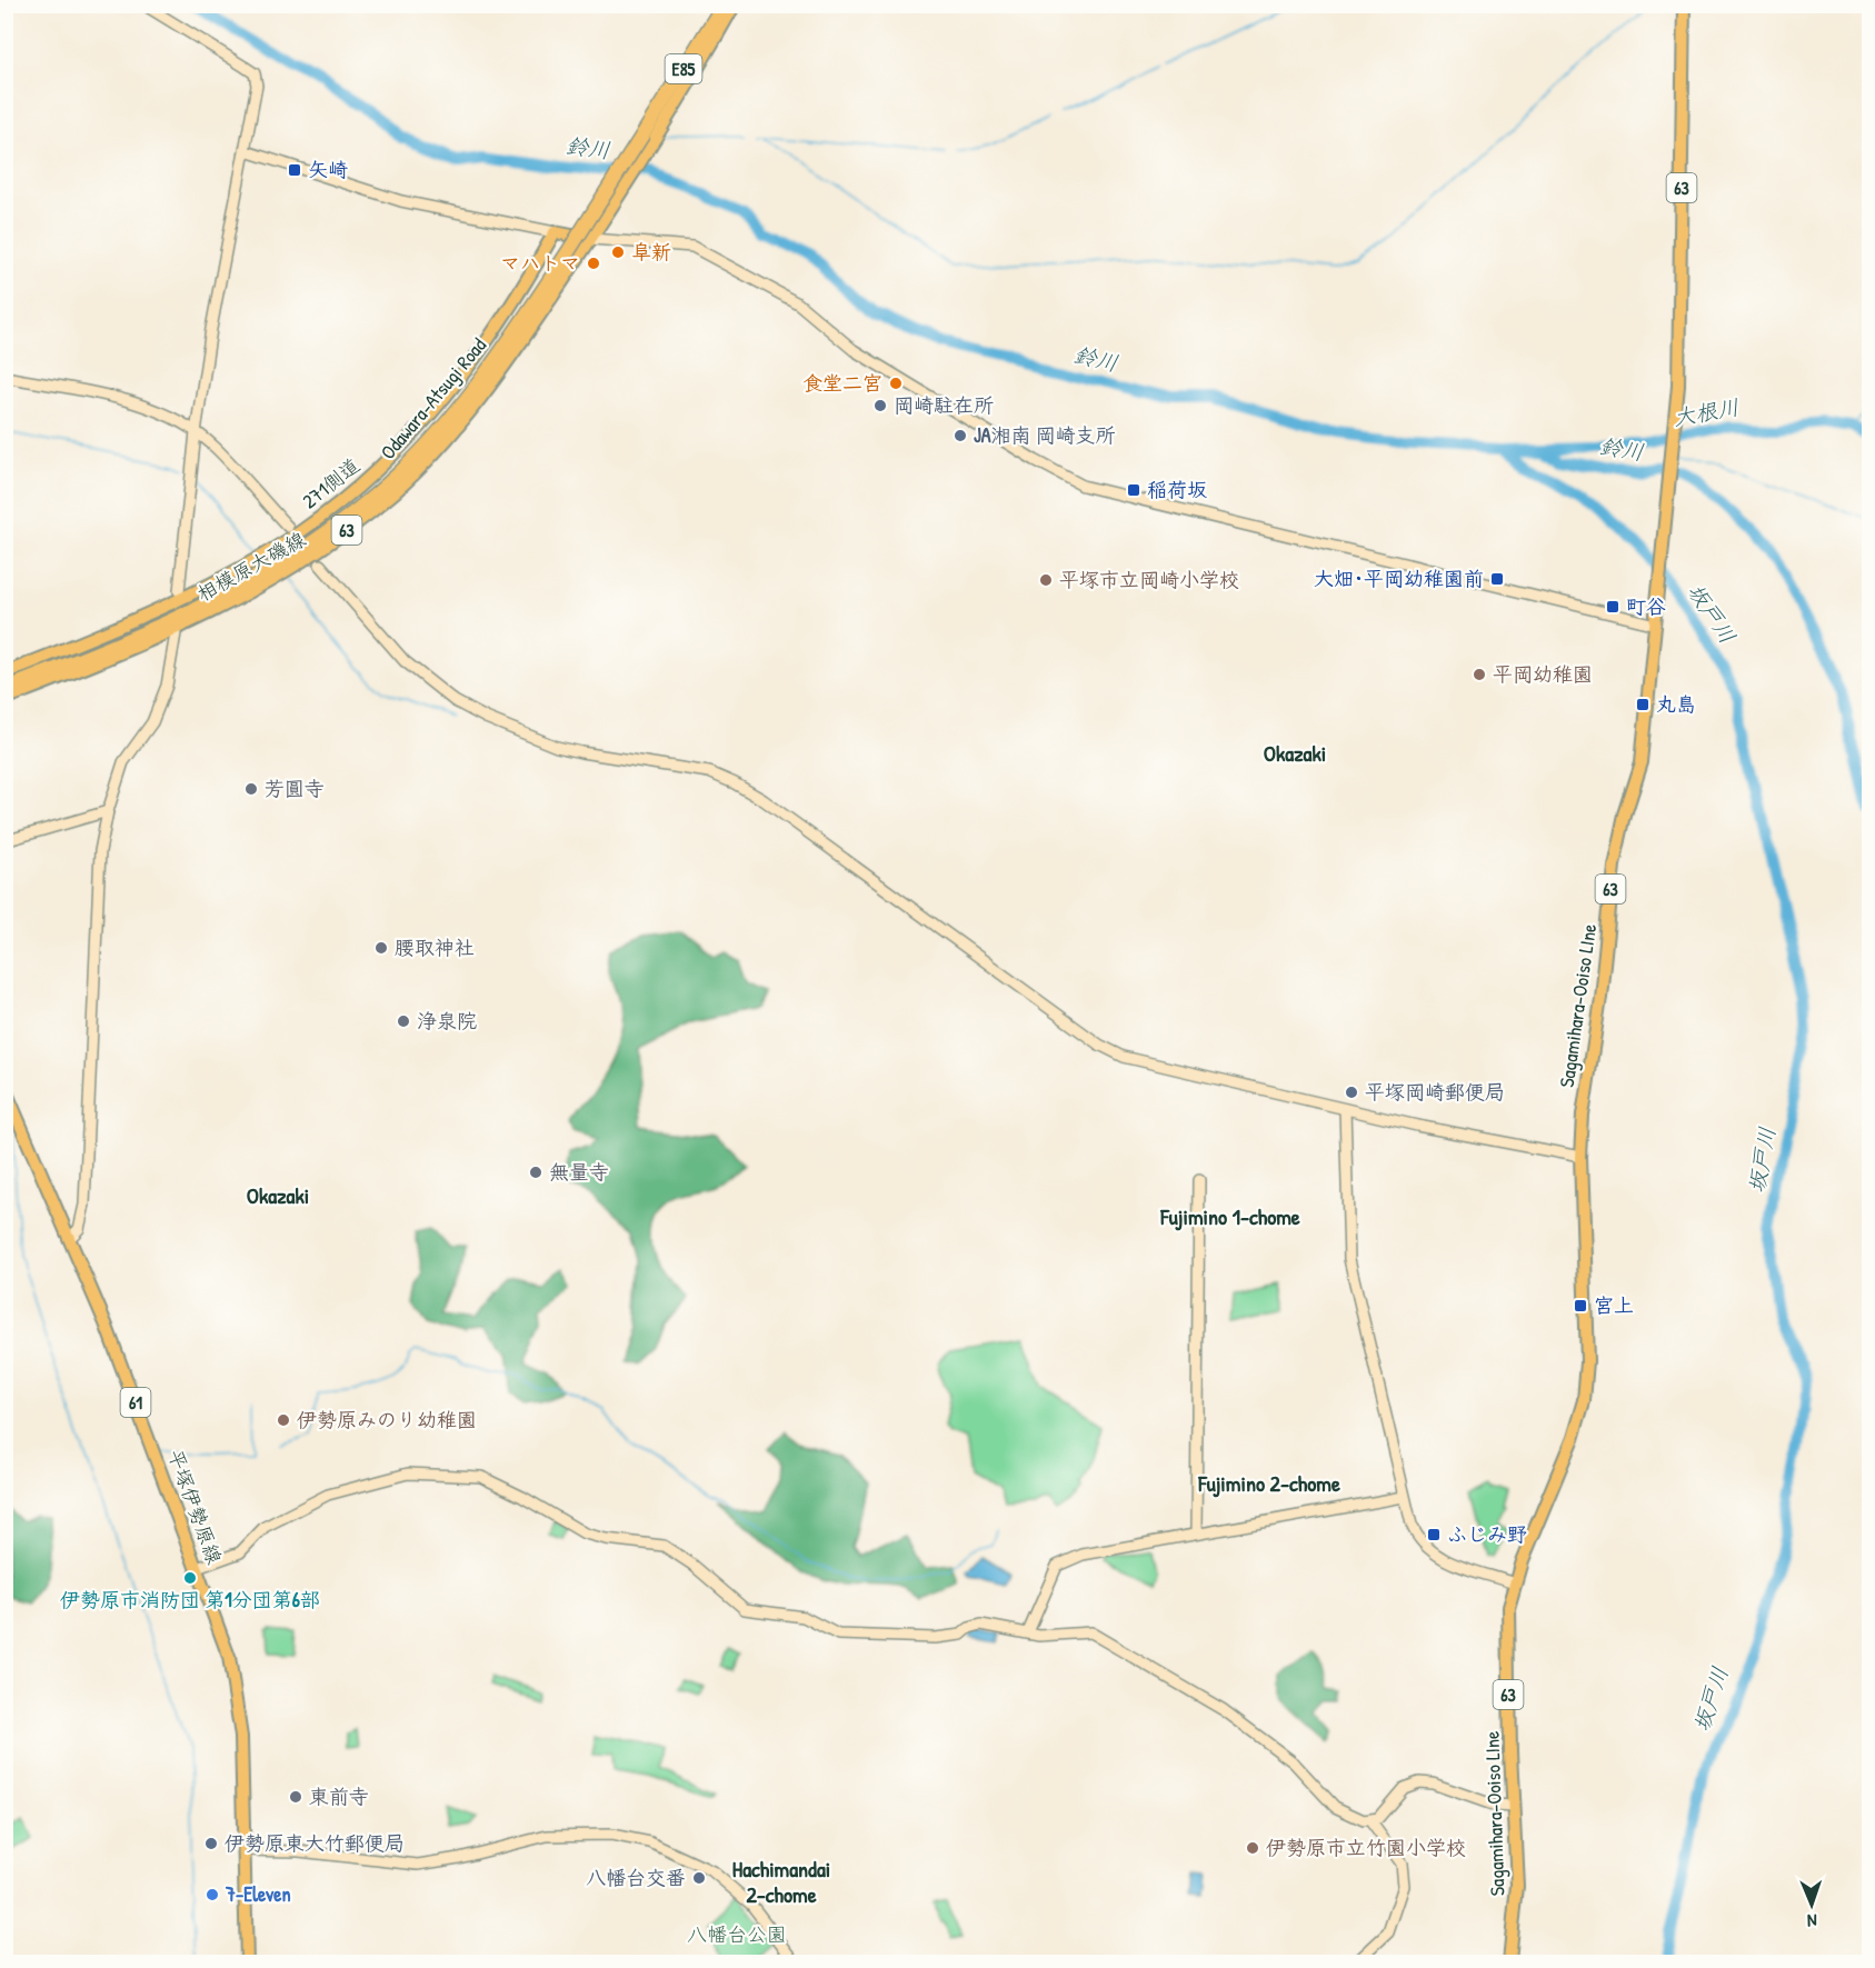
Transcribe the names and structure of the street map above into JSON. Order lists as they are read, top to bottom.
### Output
{
  "streets": {
    "highway": ["E85", "Odawara-Atsugi Road"],
    "main road": [
      "63",
      "271側道",
      "相模原大磯線",
      "Sagamihara-Ooiso LIne",
      "61",
      "平塚伊勢原線"
    ]
  },
  "crossings": [
    ["63", "相模原大磯線"]
  ],
  "districts": [
    "Okazaki",
    "Okazaki",
    "Fujimino 1-chome",
    "Fujimino 2-chome",
    "Hachimandai 2-chome"
  ],
  "water": ["鈴川", "大根川", "坂戸川"],
  "parks": ["八幡台公園"],
  "places": {
    "transit": [
      "矢崎",
      "稲荷坂",
      "大畑･平岡幼稚園前",
      "町谷",
      "丸島",
      "宮上",
      "ふじみ野"
    ],
    "other": [
      "阜新",
      "マハトマ",
      "食堂二宮",
      "岡崎駐在所",
      "JA湘南 岡崎支所",
      "平塚市立岡崎小学校",
      "平岡幼稚園",
      "芳圓寺",
      "腰取神社",
      "浄泉院",
      "平塚岡崎郵便局",
      "無量寺",
      "伊勢原みのり幼稚園",
      "伊勢原市消防団 第1分団第6部",
      "東前寺",
      "伊勢原東大竹郵便局",
      "伊勢原市立竹園小学校",
      "八幡台交番",
      "7-Eleven"
    ]
  },
  "north": "bottom"
}
